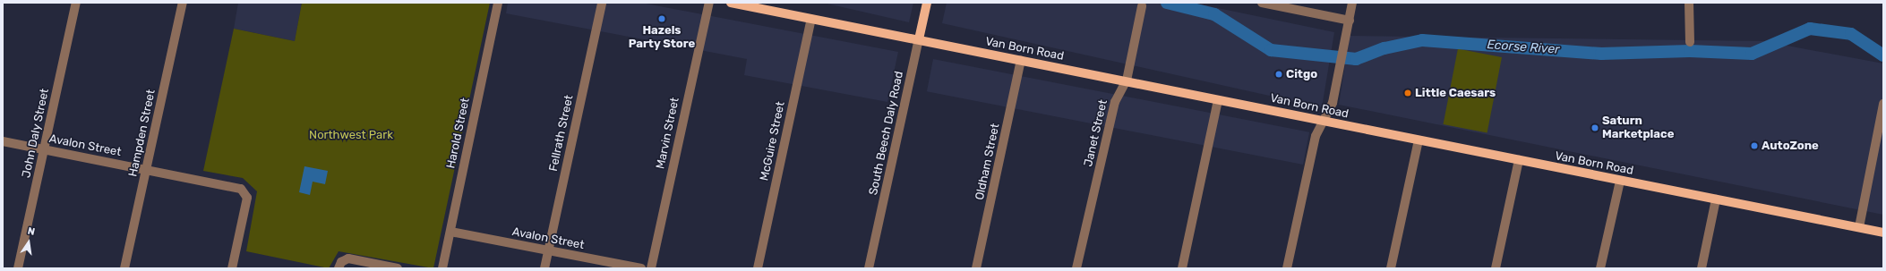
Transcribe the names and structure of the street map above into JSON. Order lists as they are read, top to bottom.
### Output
{
  "streets": {
    "main road": ["Van Born Road", "South Beech Daly Road"],
    "street": [
      "John Daly Street",
      "Hampden Street",
      "Harold Street",
      "Fellrath Street",
      "Marvin Street",
      "Janet Street",
      "McGuire Street",
      "Avalon Street",
      "Oldham Street"
    ]
  },
  "crossings": [
    ["Van Born Road", "South Beech Daly Road"],
    ["Van Born Road", "Janet Street"],
    ["Van Born Road", "McGuire Street"],
    ["Van Born Road", "Oldham Street"],
    ["John Daly Street", "Avalon Street"],
    ["Hampden Street", "Avalon Street"],
    ["Harold Street", "Avalon Street"],
    ["Fellrath Street", "Avalon Street"]
  ],
  "water": ["Ecorse River"],
  "parks": ["Northwest Park"],
  "places": [
    "Hazels Party Store",
    "Citgo",
    "Little Caesars",
    "Saturn Marketplace",
    "AutoZone"
  ],
  "north": "top"
}
